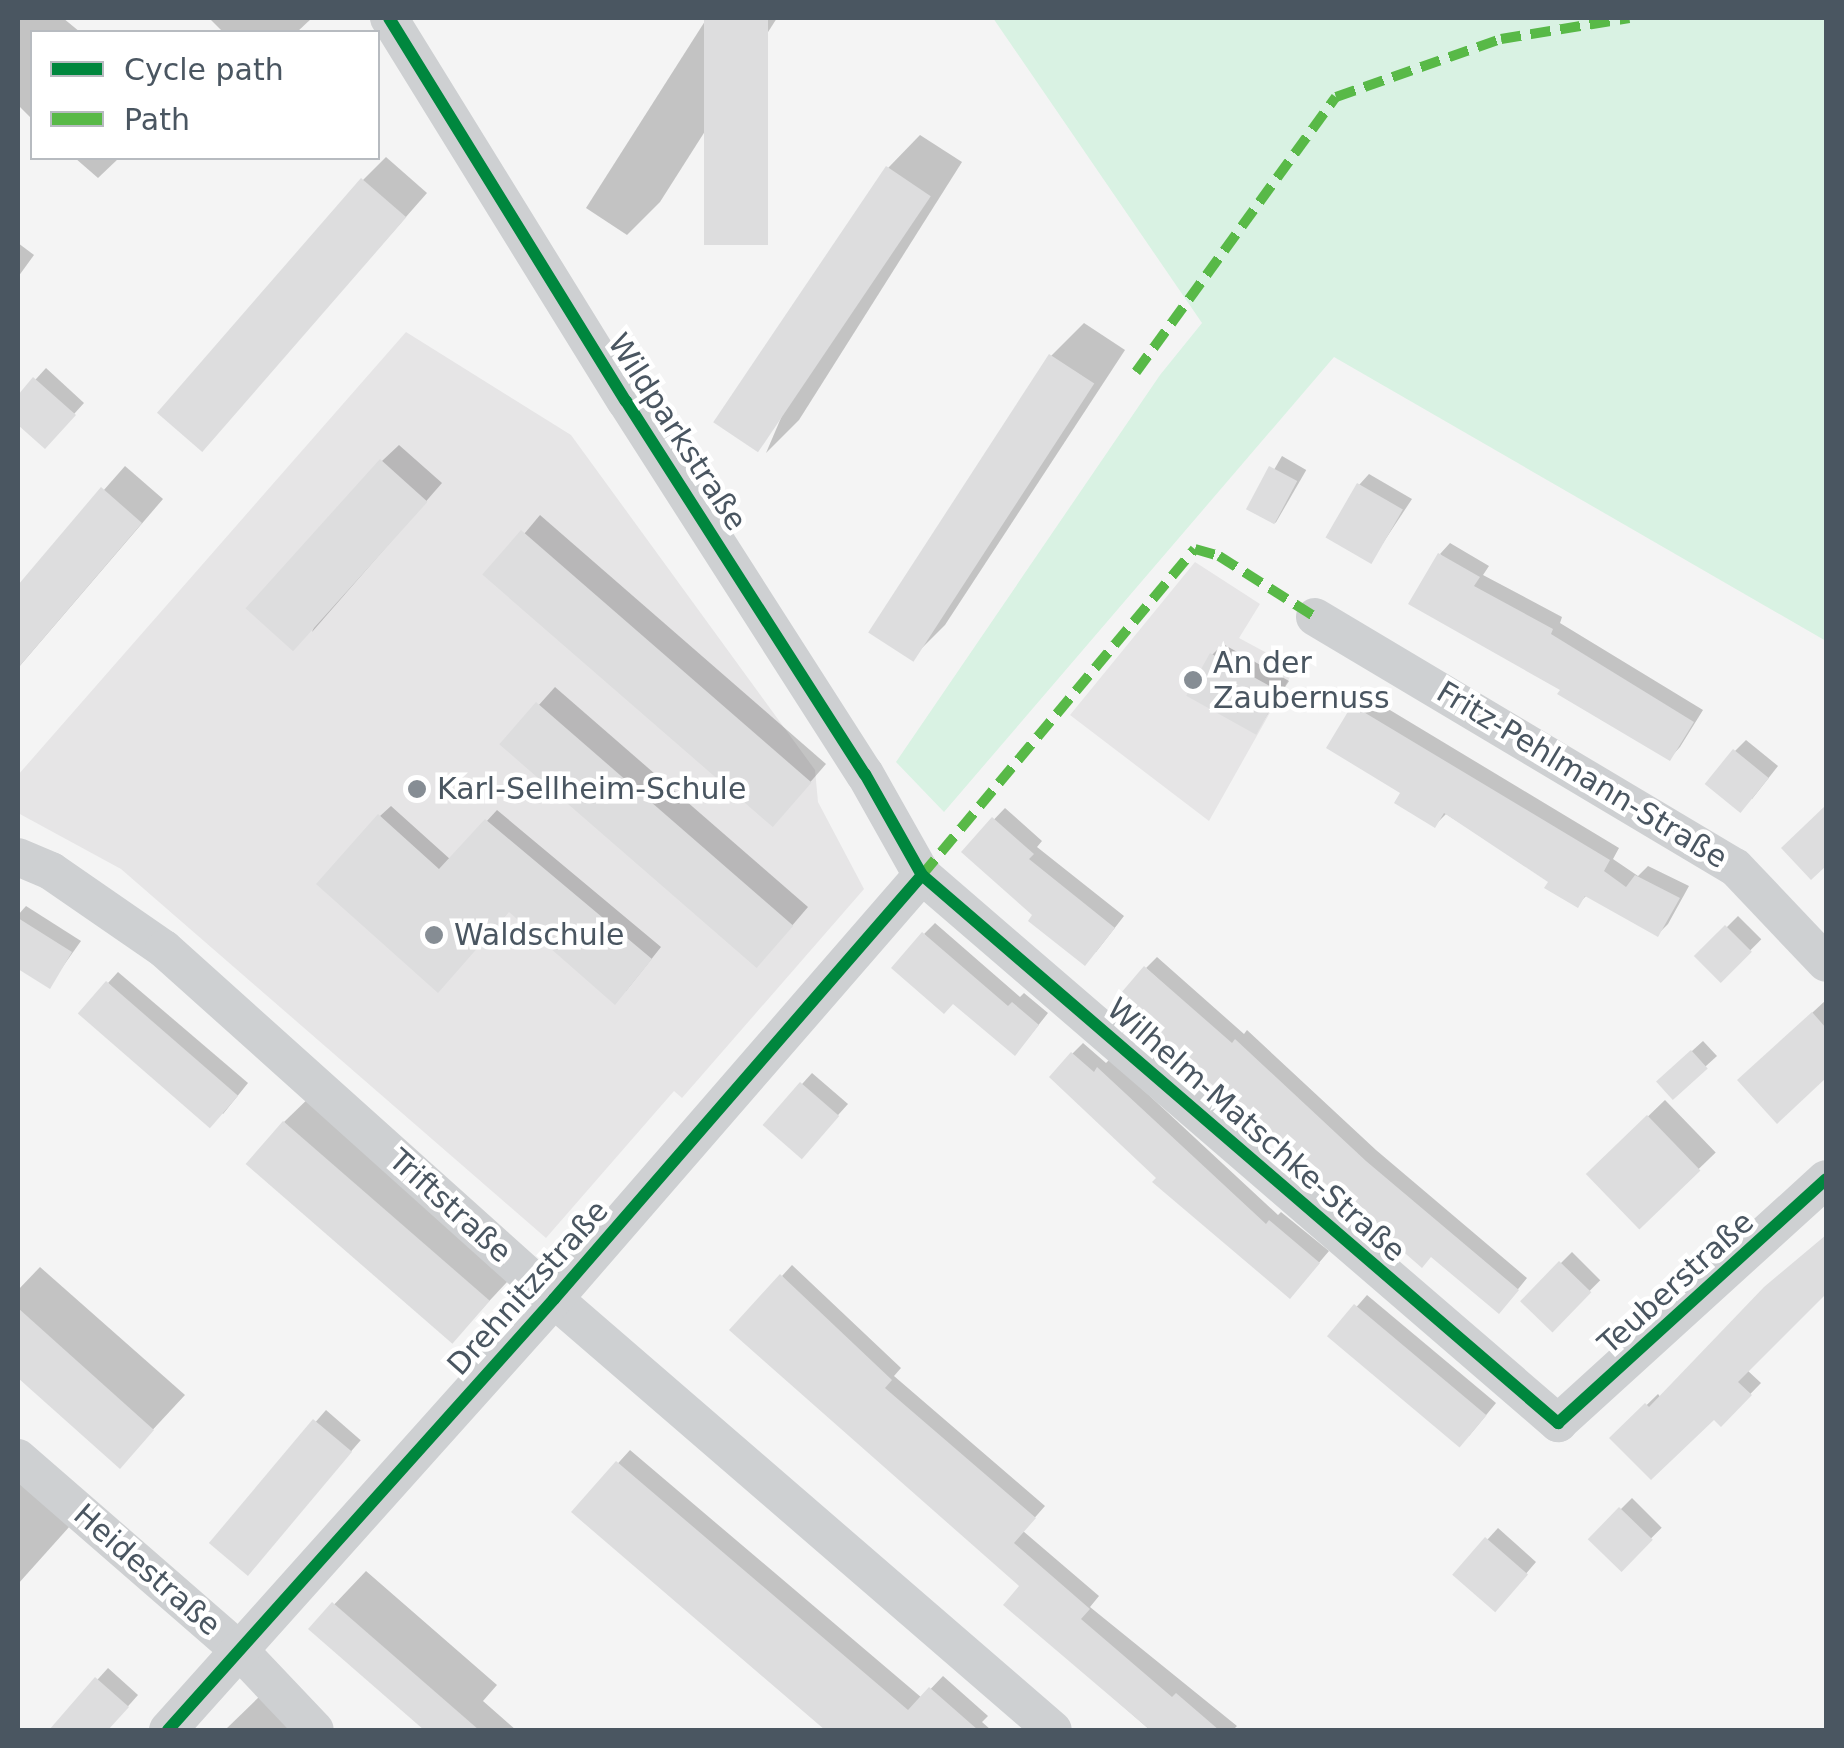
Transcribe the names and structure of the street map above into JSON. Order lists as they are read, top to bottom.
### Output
{
  "streets": {
    "street": [
      "Wildparkstraße",
      "Fritz-Pehlmann-Straße",
      "Wilhelm-Matschke-Straße",
      "Triftstraße",
      "Teuberstraße",
      "Drehnitzstraße",
      "Heidestraße"
    ]
  },
  "crossings": [
    ["Wildparkstraße", "Wilhelm-Matschke-Straße"],
    ["Wildparkstraße", "Drehnitzstraße"],
    ["Wilhelm-Matschke-Straße", "Teuberstraße"],
    ["Wilhelm-Matschke-Straße", "Drehnitzstraße"],
    ["Triftstraße", "Drehnitzstraße"],
    ["Drehnitzstraße", "Heidestraße"]
  ],
  "places": ["An der Zaubernuss", "Karl-Sellheim-Schule", "Waldschule"],
  "legend": ["Cycle path", "Path"]
}
